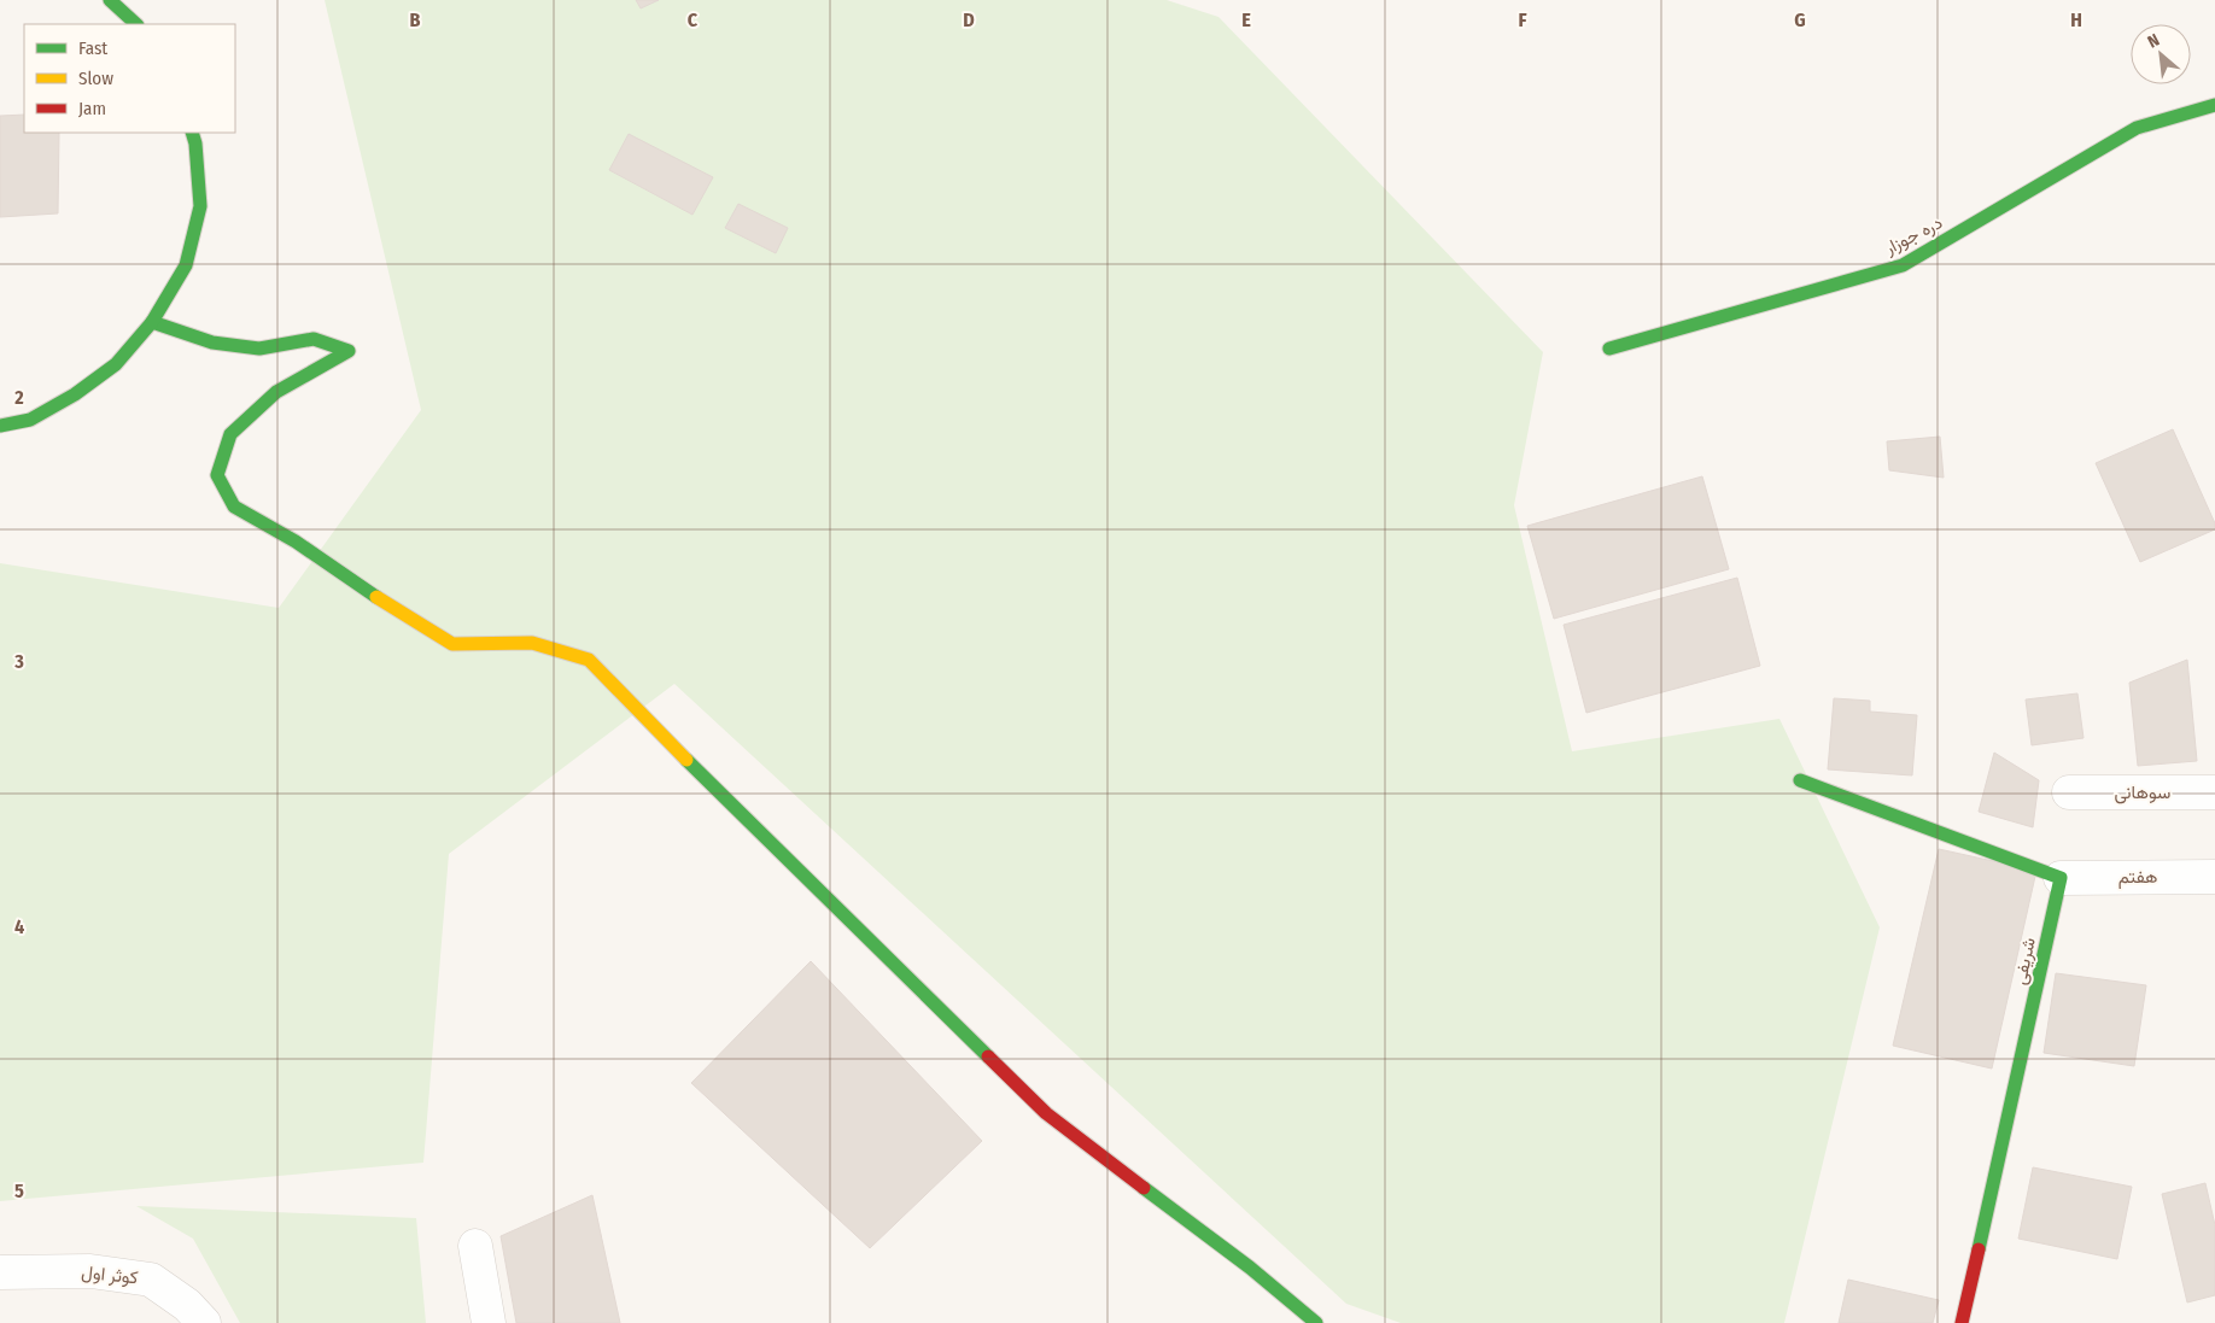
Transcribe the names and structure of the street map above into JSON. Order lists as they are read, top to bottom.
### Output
{
  "streets": {
    "street": [
      "دره جوزار",
      "سوهانی",
      "هفتم",
      "شریفی",
      "کوثر اول"
    ]
  },
  "crossings": [
    ["هفتم", "شریفی"]
  ],
  "legend": ["Fast", "Slow", "Jam"],
  "north": "top left",
  "grid": {
    "columns": [
      "B",
      "C",
      "D",
      "E",
      "F",
      "G",
      "H"
    ],
    "rows": [
      "2",
      "3",
      "4",
      "5"
    ]
  }
}
